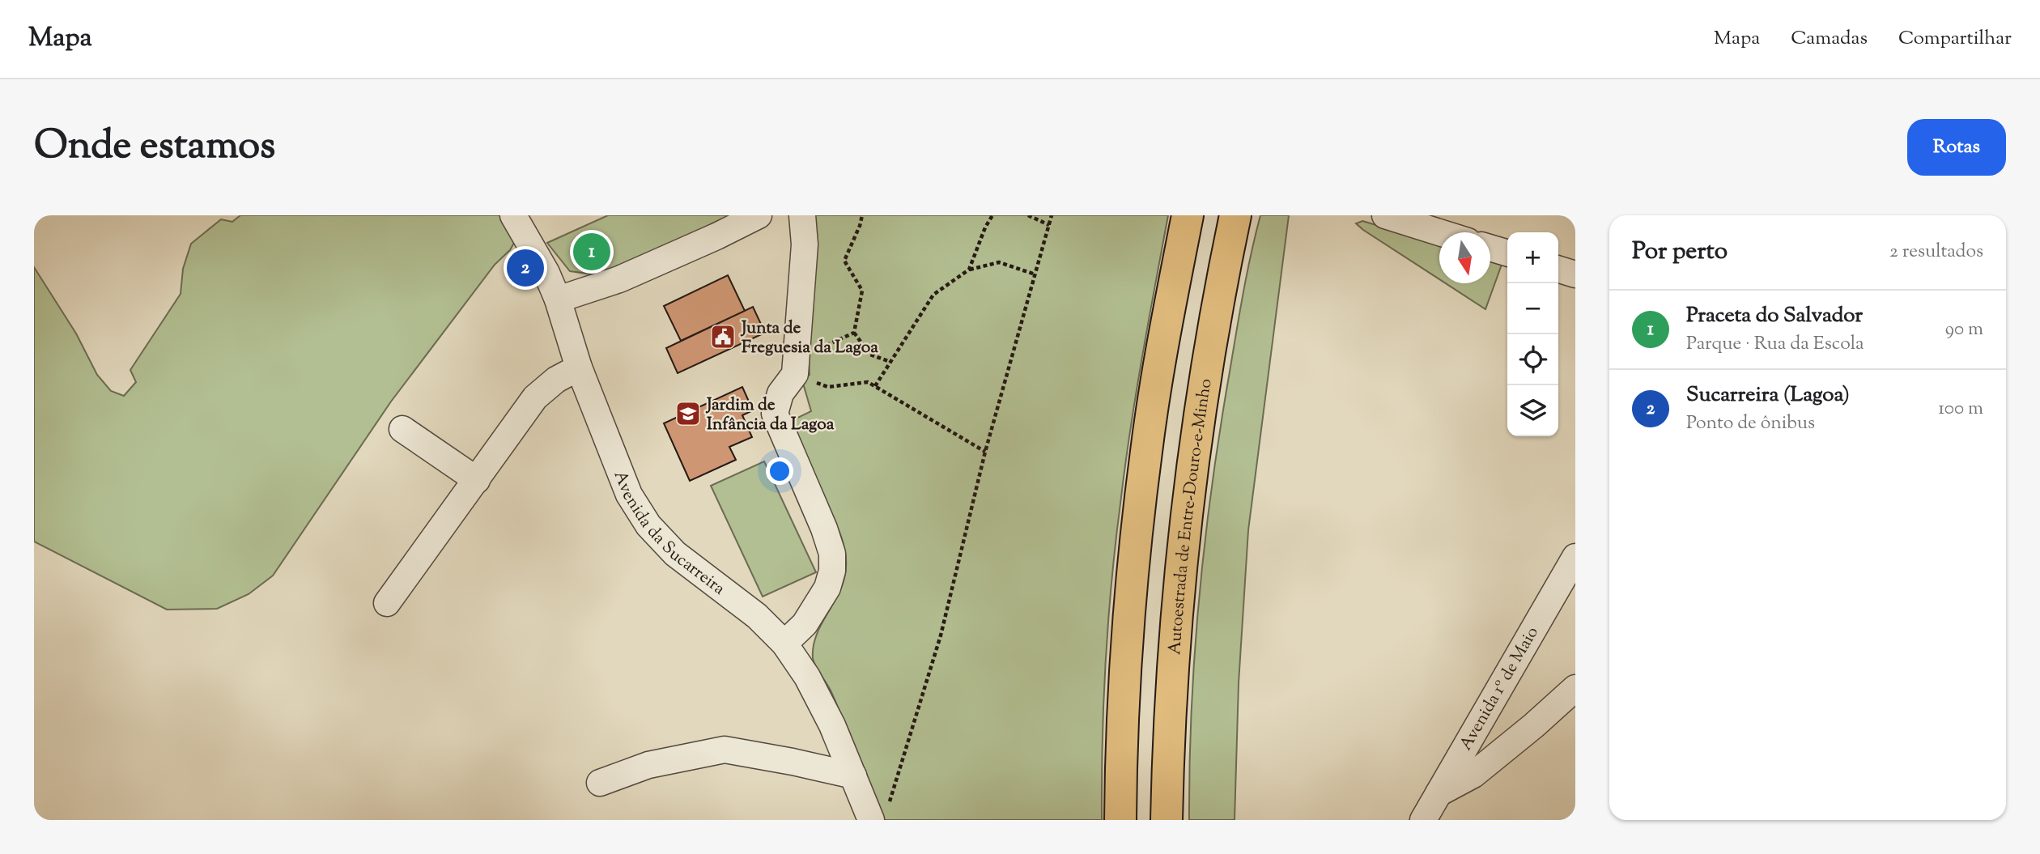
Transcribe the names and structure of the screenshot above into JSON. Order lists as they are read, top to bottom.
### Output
{
  "streets": {
    "highway": ["Autoestrada de Entre-Douro-e-Minho"],
    "street": ["Avenida da Sucarreira", "Avenida 1º de Maio"]
  },
  "places": {
    "public building": ["Junta de Freguesia da Lagoa"],
    "school or university": ["Jardim de Infância da Lagoa"]
  },
  "north": "bottom",
  "page": {
    "header": "Mapa",
    "nav": ["Mapa", "Camadas", "Compartilhar"],
    "title": "Onde estamos",
    "buttons": "Rotas",
    "heading": ["Por perto", "2 resultados"],
    "pins": ["1", "2"],
    "map_buttons": ["+", "−"],
    "list": [
      {
        "mark": "1",
        "name": "Praceta do Salvador",
        "note": "Parque · Rua da Escola",
        "value": "90 m"
      },
      {
        "mark": "2",
        "name": "Sucarreira (Lagoa)",
        "note": "Ponto de ônibus",
        "value": "100 m"
      }
    ]
  }
}
